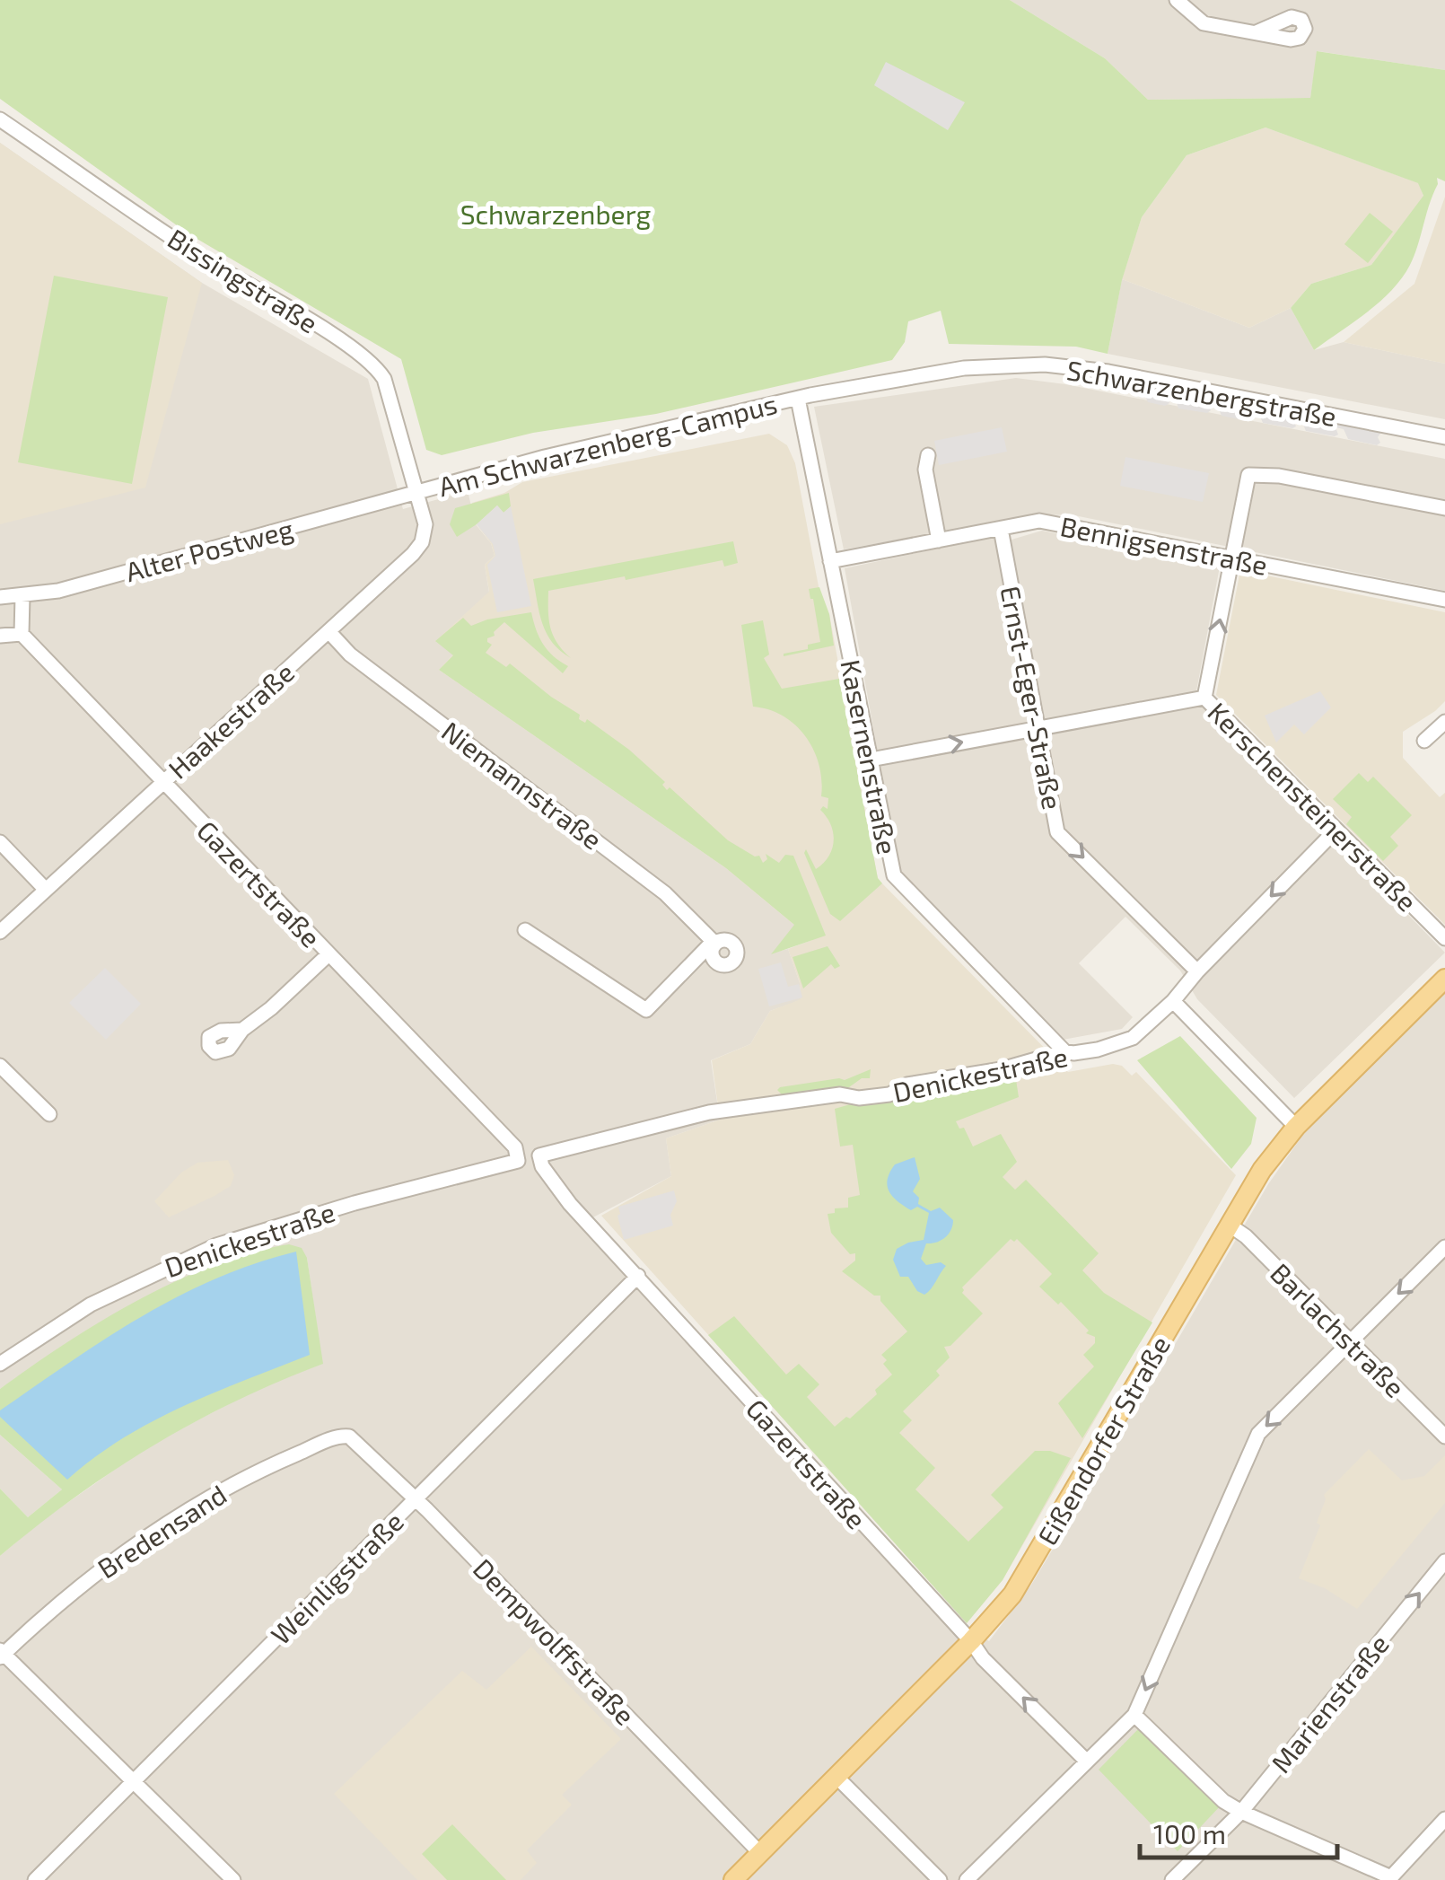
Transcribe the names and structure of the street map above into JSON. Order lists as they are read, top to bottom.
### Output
{
  "streets": {
    "main road": ["Eißendorfer Straße"],
    "street": [
      "Bissingstraße",
      "Schwarzenbergstraße",
      "Am Schwarzenberg-Campus",
      "Bennigsenstraße",
      "Alter Postweg",
      "Ernst-Eger-Straße",
      "Haakestraße",
      "Kasernenstraße",
      "Niemannstraße",
      "Kerschensteinerstraße",
      "Gazertstraße",
      "Denickestraße",
      "Barlachstraße",
      "Bredensand",
      "Weinligstraße",
      "Dempwolffstraße",
      "Marienstraße"
    ]
  },
  "crossings": [
    ["Bissingstraße", "Am Schwarzenberg-Campus"],
    ["Bissingstraße", "Alter Postweg"],
    ["Bissingstraße", "Haakestraße"],
    ["Schwarzenbergstraße", "Am Schwarzenberg-Campus"],
    ["Schwarzenbergstraße", "Kasernenstraße"],
    ["Am Schwarzenberg-Campus", "Alter Postweg"],
    ["Am Schwarzenberg-Campus", "Haakestraße"],
    ["Am Schwarzenberg-Campus", "Kasernenstraße"],
    ["Bennigsenstraße", "Ernst-Eger-Straße"],
    ["Bennigsenstraße", "Kasernenstraße"],
    ["Bennigsenstraße", "Kerschensteinerstraße"],
    ["Alter Postweg", "Haakestraße"],
    ["Ernst-Eger-Straße", "Denickestraße"],
    ["Haakestraße", "Niemannstraße"],
    ["Haakestraße", "Gazertstraße"],
    ["Kasernenstraße", "Denickestraße"],
    ["Kerschensteinerstraße", "Denickestraße"],
    ["Gazertstraße", "Denickestraße"],
    ["Gazertstraße", "Eißendorfer Straße"],
    ["Gazertstraße", "Weinligstraße"],
    ["Barlachstraße", "Eißendorfer Straße"],
    ["Eißendorfer Straße", "Dempwolffstraße"],
    ["Bredensand", "Dempwolffstraße"],
    ["Weinligstraße", "Dempwolffstraße"]
  ],
  "one_way": ["Ernst-Eger-Straße", "Marienstraße"],
  "parks": ["Schwarzenberg"],
  "scale_bar": "100 m"
}
